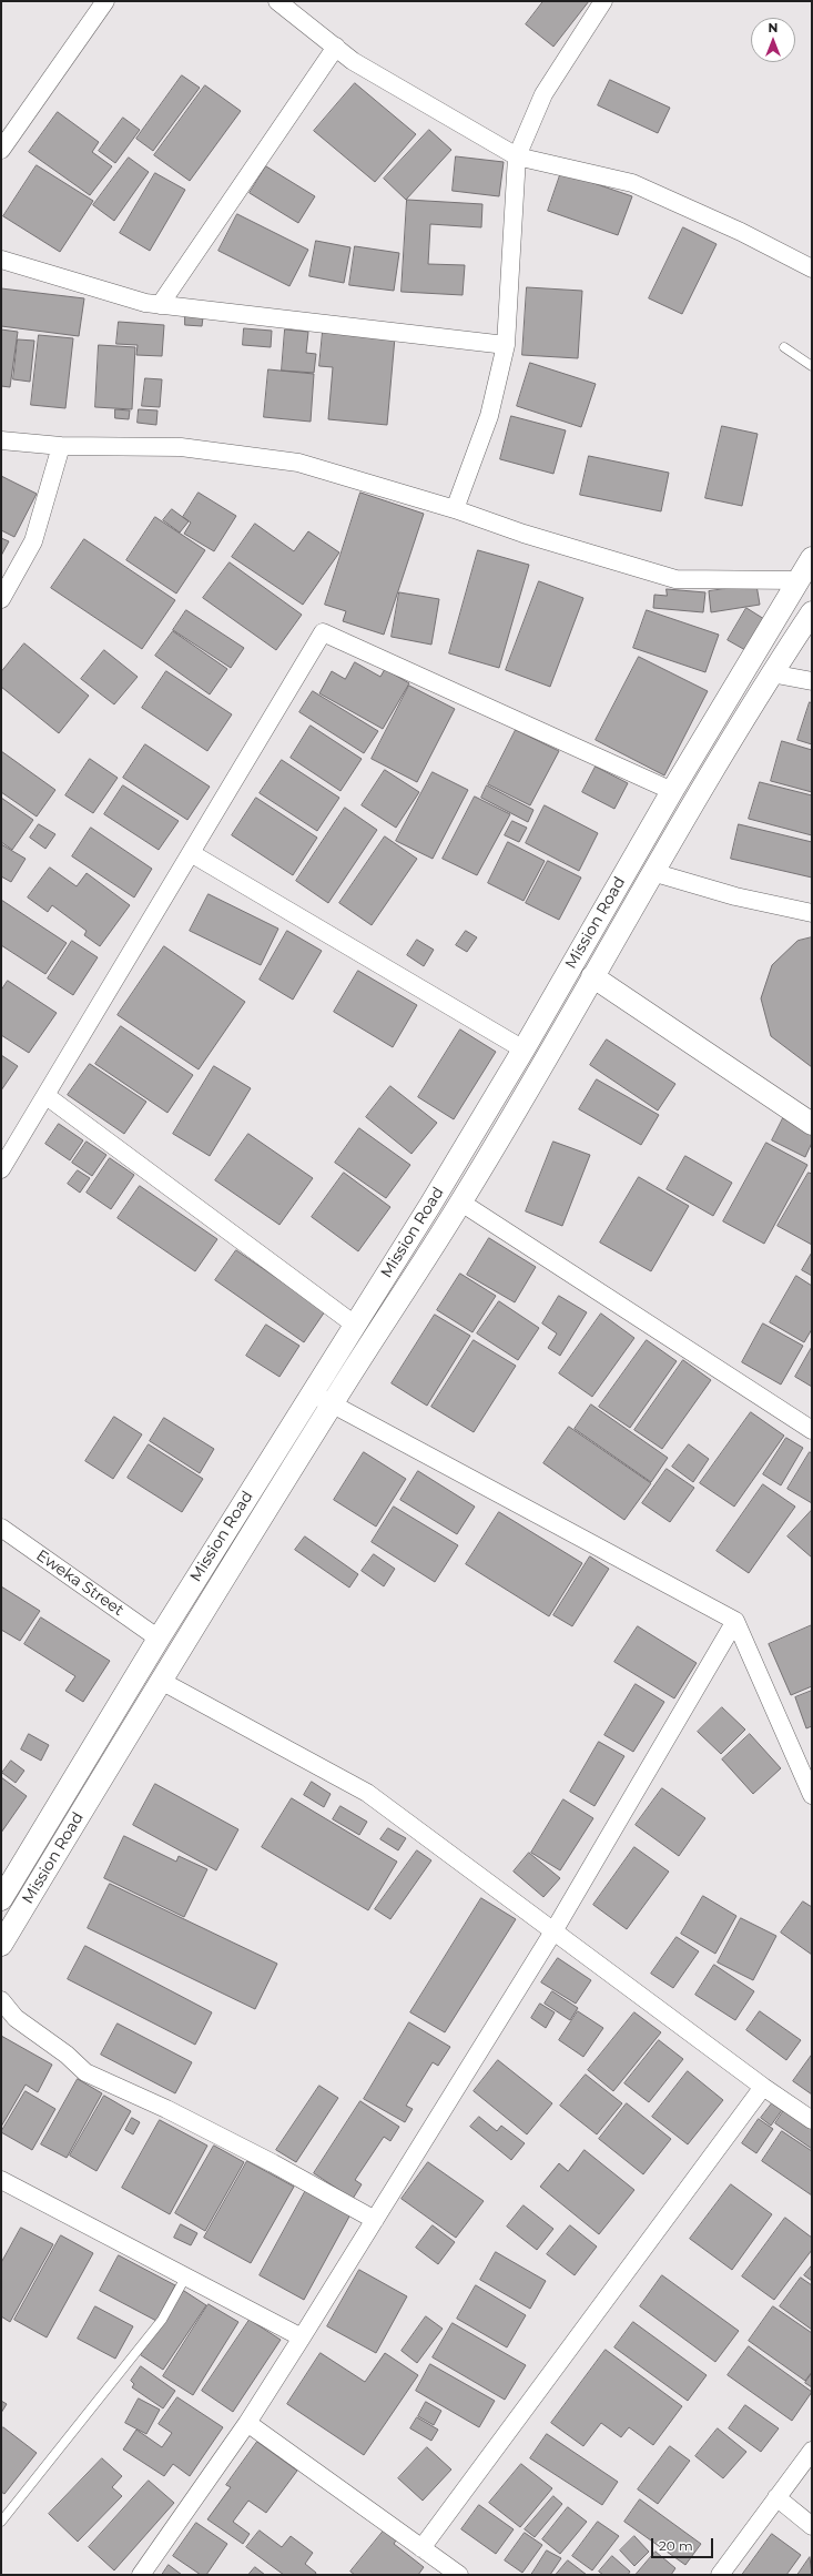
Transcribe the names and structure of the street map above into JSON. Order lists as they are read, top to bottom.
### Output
{
  "streets": {
    "street": ["Mission Road", "Eweka Street"]
  },
  "crossings": [
    ["Mission Road", "Eweka Street"]
  ],
  "scale_bar": "20 m",
  "north": "top"
}
